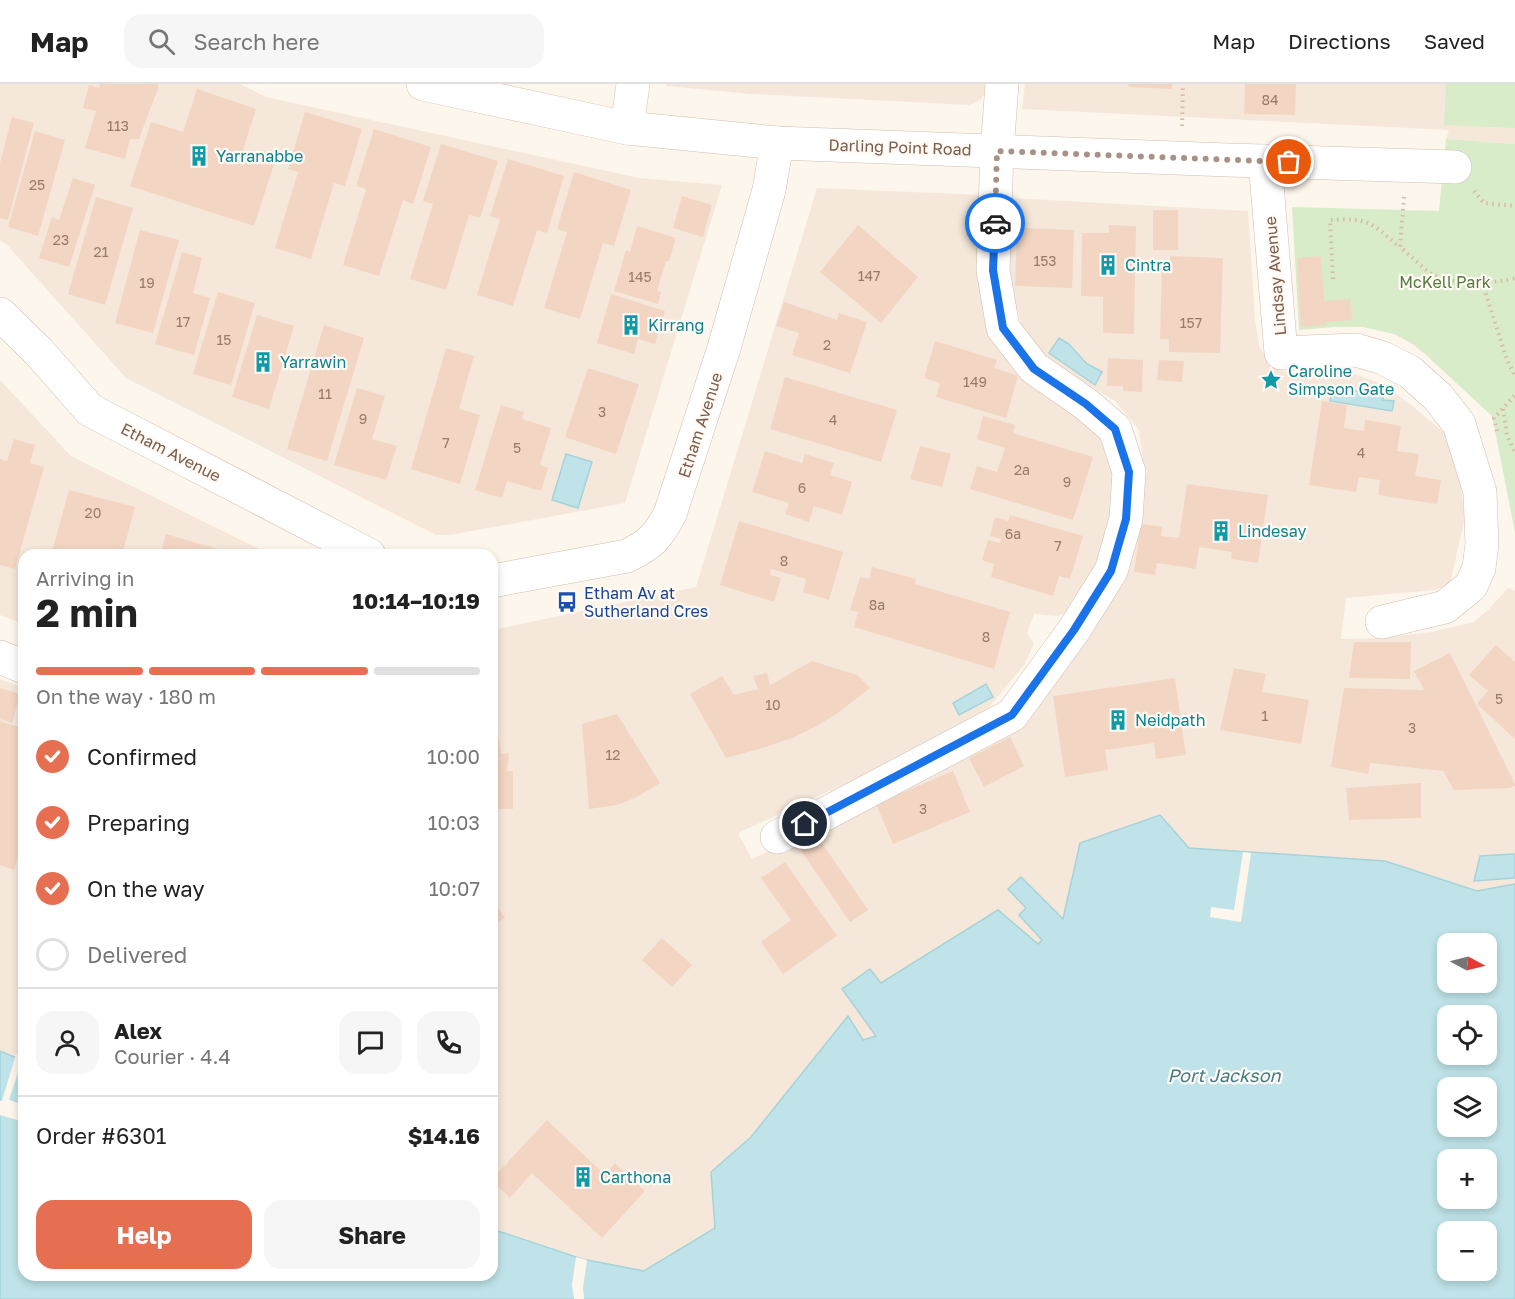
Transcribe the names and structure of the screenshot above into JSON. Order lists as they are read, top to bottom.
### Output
{
  "streets": {
    "street": ["Darling Point Road", "Lindsay Avenue", "Etham Avenue"]
  },
  "crossings": [
    ["Darling Point Road", "Lindsay Avenue"],
    ["Darling Point Road", "Etham Avenue"]
  ],
  "water": ["Port Jackson"],
  "parks": ["McKell Park"],
  "places": {
    "building": [
      "Yarranabbe",
      "Cintra",
      "Kirrang",
      "Yarrawin",
      "Lindesay",
      "Neidpath",
      "Carthona"
    ],
    "place": ["Caroline Simpson Gate"],
    "bus stop": ["Etham Av at Sutherland Cres"]
  },
  "house_numbers": [
    "84",
    "113",
    "25",
    "23",
    "21",
    "153",
    "147",
    "145",
    "19",
    "17",
    "157",
    "15",
    "2",
    "149",
    "11",
    "3",
    "9",
    "4",
    "7",
    "5",
    "4",
    "2a",
    "9",
    "6",
    "20",
    "6a",
    "7",
    "8",
    "8a",
    "8",
    "5",
    "10",
    "1",
    "3",
    "12",
    "3"
  ],
  "north": "right",
  "page": {
    "header": "Map",
    "search": "Search here",
    "nav": ["Map", "Directions", "Saved"],
    "heading": ["2 min", "Arriving in", "10:14–10:19"],
    "panel": [
      "Alex",
      "Courier · 4.4",
      "Order #6301",
      "$14.16"
    ],
    "bar": "On the way · 180 m",
    "list": [
      ["Confirmed", "10:00"],
      ["Preparing", "10:03"],
      ["On the way", "10:07"],
      "Delivered"
    ],
    "map_buttons": ["+", "−"],
    "buttons": ["Help", "Share"]
  }
}
